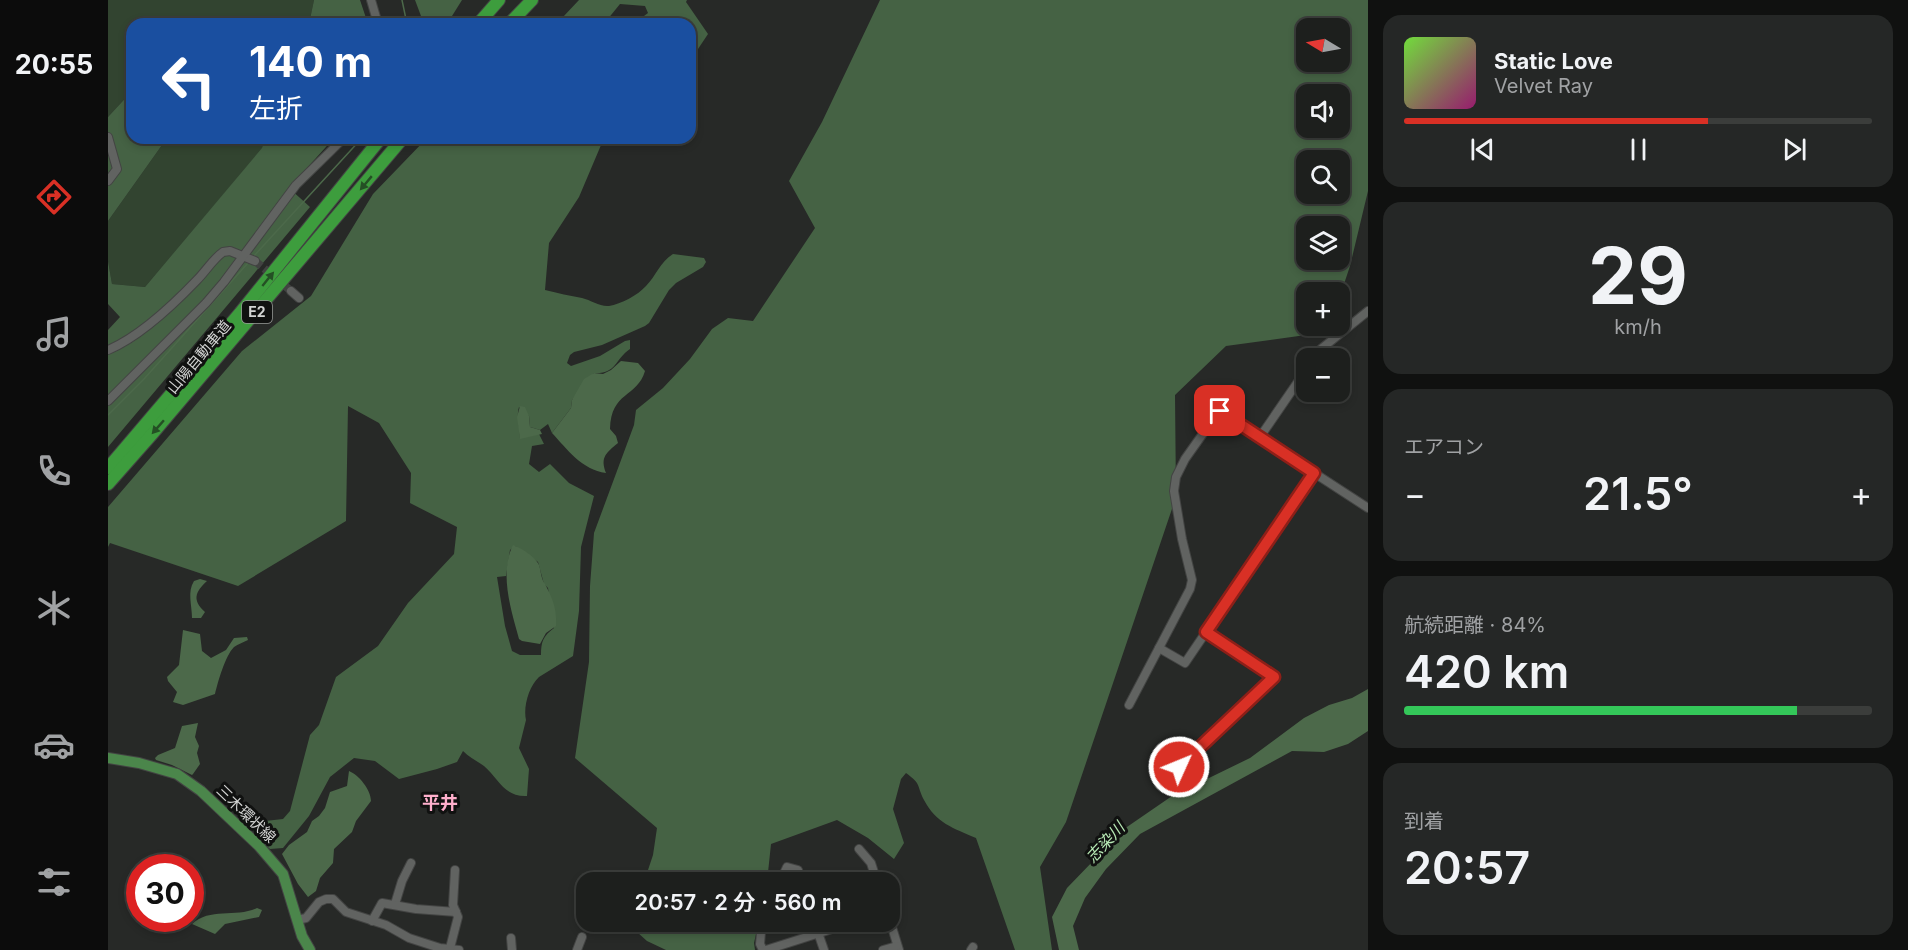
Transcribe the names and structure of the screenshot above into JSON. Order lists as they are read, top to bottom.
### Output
{
  "streets": {
    "highway": ["E2", "山陽自動車道"],
    "main road": ["三木環状線"]
  },
  "districts": ["平井"],
  "water": ["志染川"],
  "north": "left",
  "page": {
    "tabs": "20:55",
    "map_buttons": ["+", "−"],
    "turn": ["140 m", "左折"],
    "song": ["Static Love", "Velvet Ray"],
    "tile": [
      ["29", "km/h"],
      "エアコン",
      ["航続距離 · 84%", "420 km"],
      ["到着", "20:57"]
    ],
    "heat": ["−", "21.5°", "+"],
    "limit": "30",
    "trip": "20:57 · 2 分 · 560 m"
  }
}
